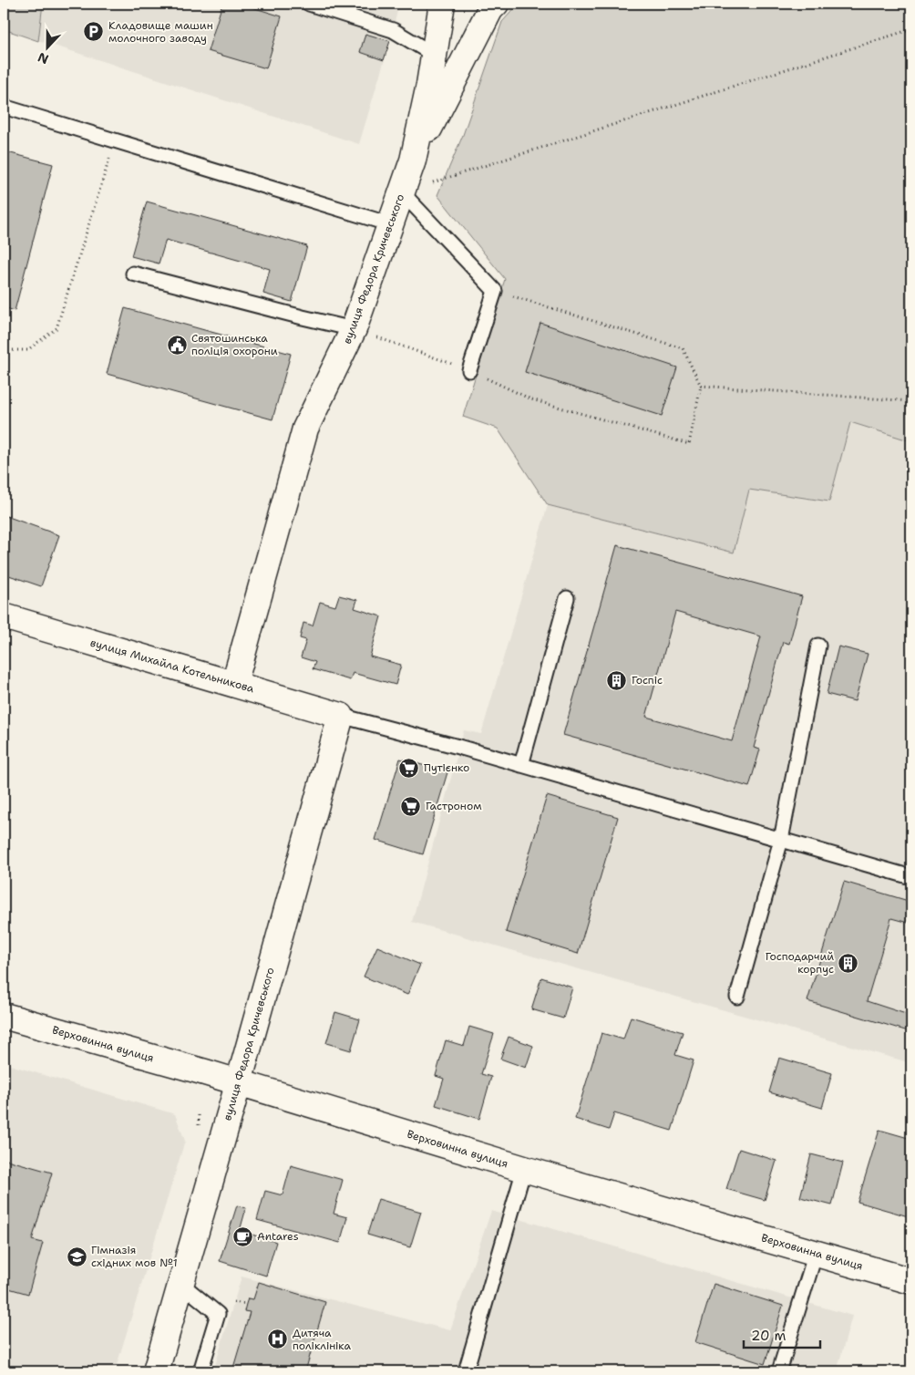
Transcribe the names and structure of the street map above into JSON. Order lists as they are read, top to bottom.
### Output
{
  "streets": {
    "street": ["вулиця Федора Кричевського", "вулиця Михайла Котельникова", "Верховинна вулиця"]
  },
  "crossings": [
    ["вулиця Федора Кричевського", "вулиця Михайла Котельникова"],
    ["вулиця Федора Кричевського", "Верховинна вулиця"]
  ],
  "places": {
    "parking": ["Кладовище машин молочного заводу"],
    "public building": ["Святошинська поліція охорони"],
    "building": ["Госпіс", "Господарчий корпус"],
    "supermarket": ["Путієнко", "Гастроном"],
    "cafe": ["Antares"],
    "school or university": ["Гімназія східних мов №1"],
    "hospital": ["Дитяча поліклініка"]
  },
  "scale_bar": "20 m",
  "north": "bottom"
}
